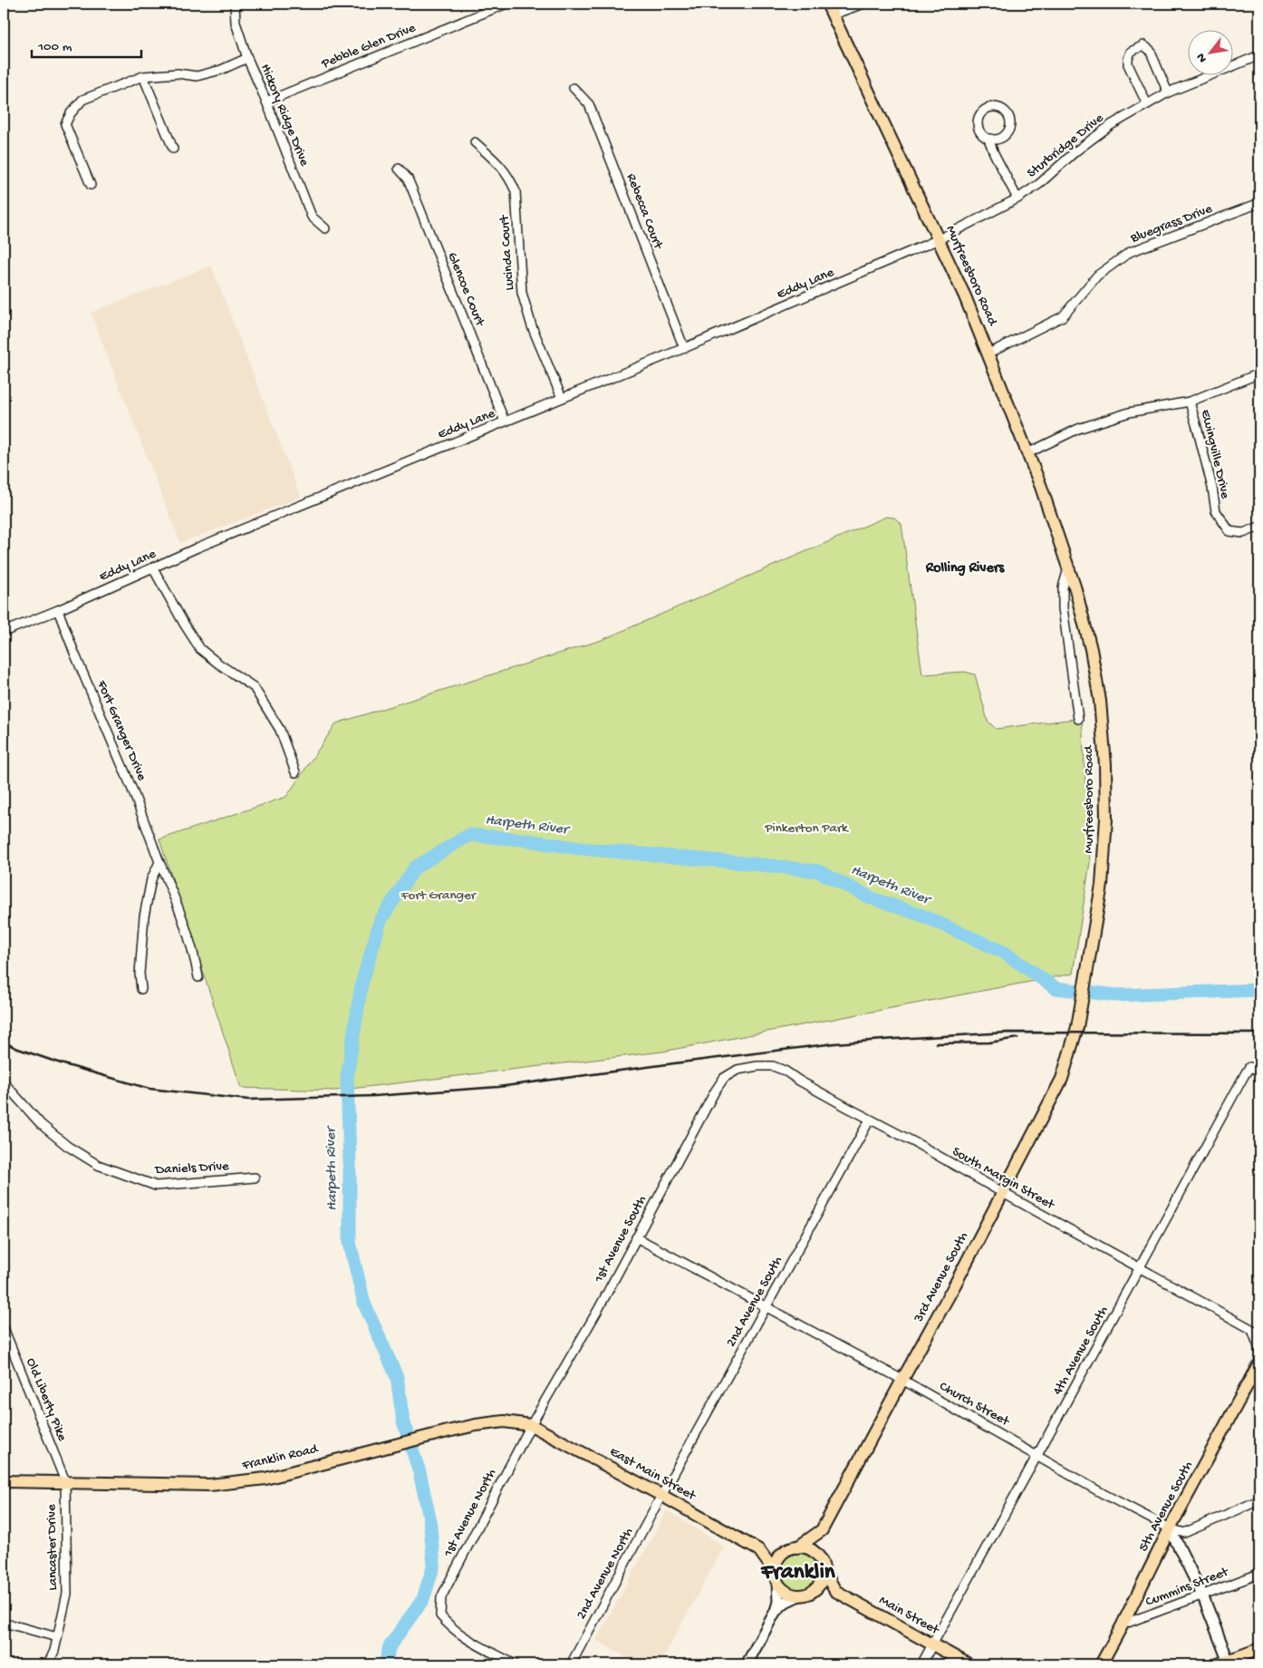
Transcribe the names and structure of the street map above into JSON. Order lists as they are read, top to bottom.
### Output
{
  "streets": {
    "main road": [
      "Murfreesboro Road",
      "3rd Avenue South",
      "Franklin Road",
      "East Main Street",
      "5th Avenue South",
      "Main Street"
    ],
    "street": [
      "Pebble Glen Drive",
      "Hickory Ridge Drive",
      "Sturbridge Drive",
      "Rebecca Court",
      "Bluegrass Drive",
      "Lucinda Court",
      "Eddy Lane",
      "Glencoe Court",
      "Ewingville Drive",
      "Fort Granger Drive",
      "Daniels Drive",
      "South Margin Street",
      "1st Avenue South",
      "2nd Avenue South",
      "4th Avenue South",
      "Old Liberty Pike",
      "Church Street",
      "1st Avenue North",
      "Lancaster Drive",
      "2nd Avenue North",
      "Cummins Street"
    ]
  },
  "crossings": [
    ["Pebble Glen Drive", "Hickory Ridge Drive"],
    ["Sturbridge Drive", "Murfreesboro Road"],
    ["Sturbridge Drive", "Eddy Lane"],
    ["Rebecca Court", "Eddy Lane"],
    ["Bluegrass Drive", "Murfreesboro Road"],
    ["Lucinda Court", "Eddy Lane"],
    ["Murfreesboro Road", "Eddy Lane"],
    ["Murfreesboro Road", "Ewingville Drive"],
    ["Murfreesboro Road", "3rd Avenue South"],
    ["Eddy Lane", "Glencoe Court"],
    ["Eddy Lane", "Fort Granger Drive"],
    ["South Margin Street", "1st Avenue South"],
    ["South Margin Street", "3rd Avenue South"],
    ["South Margin Street", "2nd Avenue South"],
    ["South Margin Street", "4th Avenue South"],
    ["1st Avenue South", "Church Street"],
    ["1st Avenue South", "Franklin Road"],
    ["1st Avenue South", "East Main Street"],
    ["1st Avenue South", "1st Avenue North"],
    ["3rd Avenue South", "Church Street"],
    ["3rd Avenue South", "East Main Street"],
    ["2nd Avenue South", "Church Street"],
    ["2nd Avenue South", "East Main Street"],
    ["2nd Avenue South", "2nd Avenue North"],
    ["4th Avenue South", "Church Street"],
    ["4th Avenue South", "Main Street"],
    ["Old Liberty Pike", "Franklin Road"],
    ["Old Liberty Pike", "Lancaster Drive"],
    ["Church Street", "5th Avenue South"],
    ["Franklin Road", "East Main Street"],
    ["Franklin Road", "1st Avenue North"],
    ["Franklin Road", "Lancaster Drive"],
    ["East Main Street", "1st Avenue North"],
    ["East Main Street", "2nd Avenue North"],
    ["5th Avenue South", "Cummins Street"]
  ],
  "districts": ["Rolling Rivers", "Franklin"],
  "water": ["Harpeth River"],
  "parks": ["Pinkerton Park", "Fort Granger"],
  "scale_bar": "100 m",
  "north": "bottom left"
}
